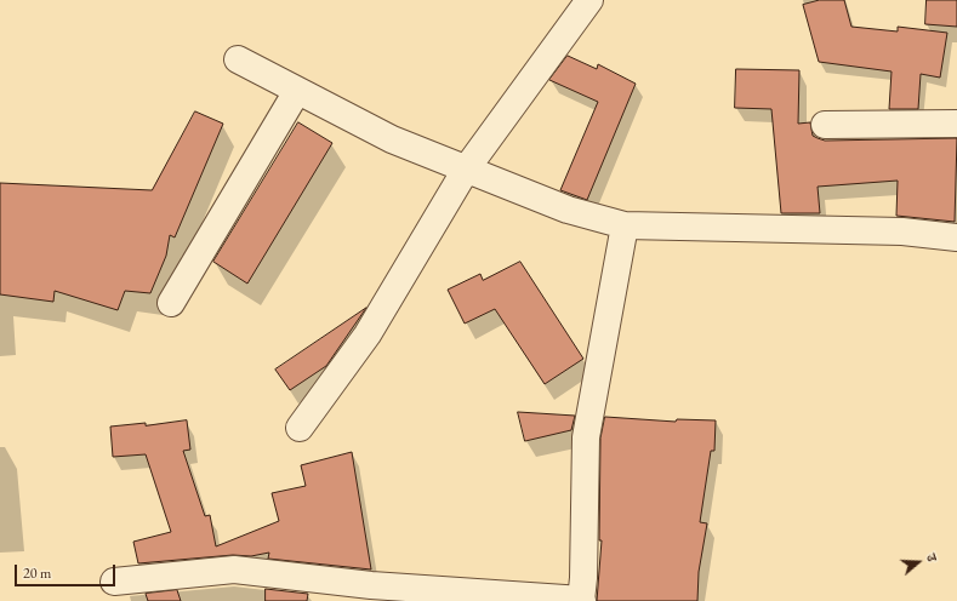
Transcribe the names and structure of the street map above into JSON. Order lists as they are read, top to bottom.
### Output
{
  "scale_bar": "20 m",
  "north": "right"
}
